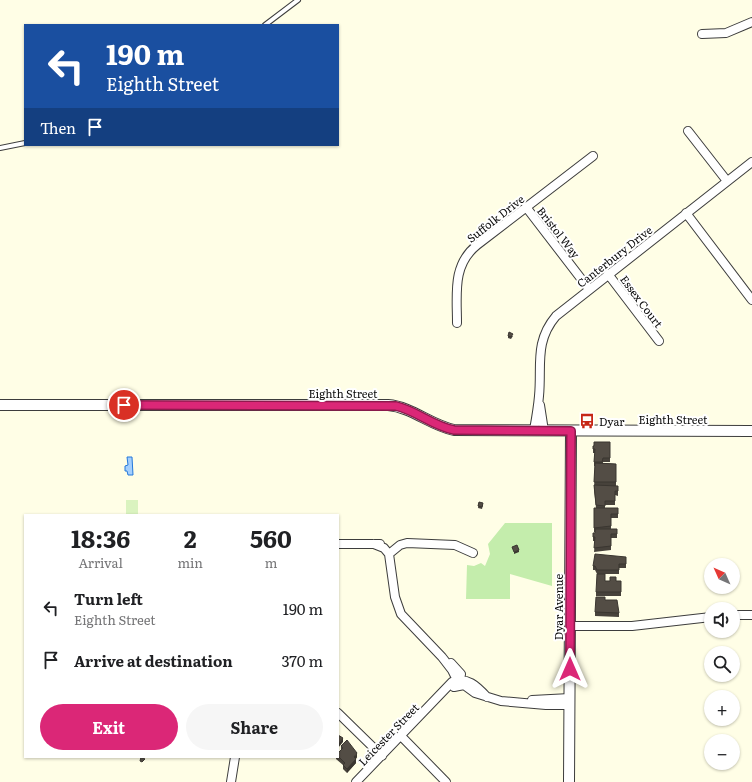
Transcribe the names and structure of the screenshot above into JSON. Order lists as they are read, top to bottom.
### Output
{
  "streets": {
    "street": [
      "Suffolk Drive",
      "Bristol Way",
      "Canterbury Drive",
      "Essex Court",
      "Eighth Street",
      "Dyar Avenue",
      "Leicester Street"
    ]
  },
  "crossings": [
    ["Suffolk Drive", "Bristol Way"],
    ["Bristol Way", "Canterbury Drive"],
    ["Canterbury Drive", "Essex Court"],
    ["Canterbury Drive", "Eighth Street"],
    ["Eighth Street", "Dyar Avenue"]
  ],
  "places": {
    "bus stop": ["Dyar"]
  },
  "north": "top left",
  "page": {
    "turn": ["190 m", "Eighth Street"],
    "then": "Then",
    "eta": [
      "18:36",
      "Arrival",
      "2",
      "min",
      "560",
      "m"
    ],
    "map_buttons": ["+", "−"],
    "list": [
      {
        "name": "Turn left",
        "note": "Eighth Street",
        "value": "190 m"
      },
      {
        "name": "Arrive at destination",
        "value": "370 m"
      }
    ],
    "buttons": ["Exit", "Share"]
  }
}
